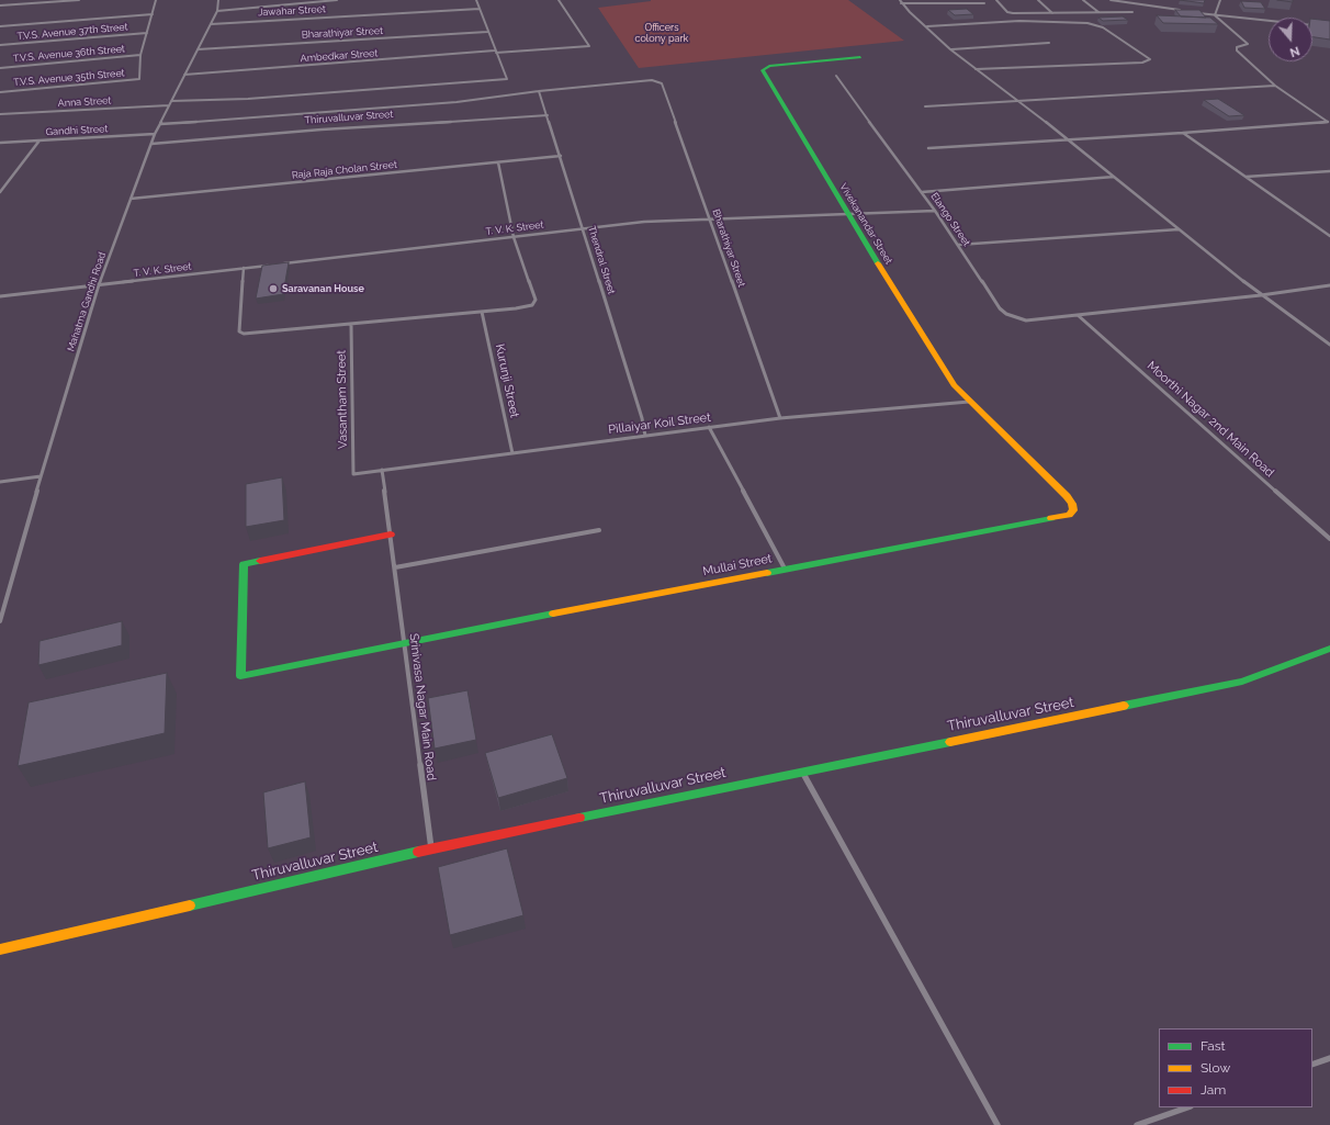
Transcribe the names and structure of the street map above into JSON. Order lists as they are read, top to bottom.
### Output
{
  "streets": {
    "street": [
      "Jawahar Street",
      "T.V.S. Avenue 37th Street",
      "Bharathiyar Street",
      "T.V.S. Avenue 36th Street",
      "Ambedkar Street",
      "T.V.S. Avenue 35th Street",
      "Anna Street",
      "Thiruvalluvar Street",
      "Gandhi Street",
      "Raja Raja Cholan Street",
      "Elango Street",
      "Vivekanandar Street",
      "T. V. K. Street",
      "Thendral Street",
      "Mahatma Gandhi Road",
      "Kurunji Street",
      "Vasantham Street",
      "Moorthi Nagar 2nd Main Road",
      "Pillaiyar Koil Street",
      "Mullai Street",
      "Srinivasa Nagar Main Road"
    ]
  },
  "crossings": [
    ["Jawahar Street", "Mahatma Gandhi Road"],
    ["Bharathiyar Street", "T. V. K. Street"],
    ["Bharathiyar Street", "Thendral Street"],
    ["Bharathiyar Street", "Mahatma Gandhi Road"],
    ["Bharathiyar Street", "Pillaiyar Koil Street"],
    ["T.V.S. Avenue 36th Street", "T.V.S. Avenue 35th Street"],
    ["Ambedkar Street", "Anna Street"],
    ["Ambedkar Street", "Mahatma Gandhi Road"],
    ["Anna Street", "Mahatma Gandhi Road"],
    ["Thiruvalluvar Street", "Thendral Street"],
    ["Thiruvalluvar Street", "Mahatma Gandhi Road"],
    ["Thiruvalluvar Street", "Srinivasa Nagar Main Road"],
    ["Gandhi Street", "Mahatma Gandhi Road"],
    ["Raja Raja Cholan Street", "Thendral Street"],
    ["Raja Raja Cholan Street", "Mahatma Gandhi Road"],
    ["Elango Street", "T. V. K. Street"],
    ["Elango Street", "Moorthi Nagar 2nd Main Road"],
    ["Vivekanandar Street", "T. V. K. Street"],
    ["Vivekanandar Street", "Pillaiyar Koil Street"],
    ["Vivekanandar Street", "Mullai Street"],
    ["T. V. K. Street", "Thendral Street"],
    ["T. V. K. Street", "Mahatma Gandhi Road"],
    ["Thendral Street", "Pillaiyar Koil Street"],
    ["Kurunji Street", "Pillaiyar Koil Street"],
    ["Vasantham Street", "Pillaiyar Koil Street"],
    ["Pillaiyar Koil Street", "Srinivasa Nagar Main Road"],
    ["Mullai Street", "Srinivasa Nagar Main Road"]
  ],
  "parks": ["Officers colony park"],
  "places": ["Saravanan House"],
  "legend": ["Fast", "Slow", "Jam"],
  "north": "bottom"
}
